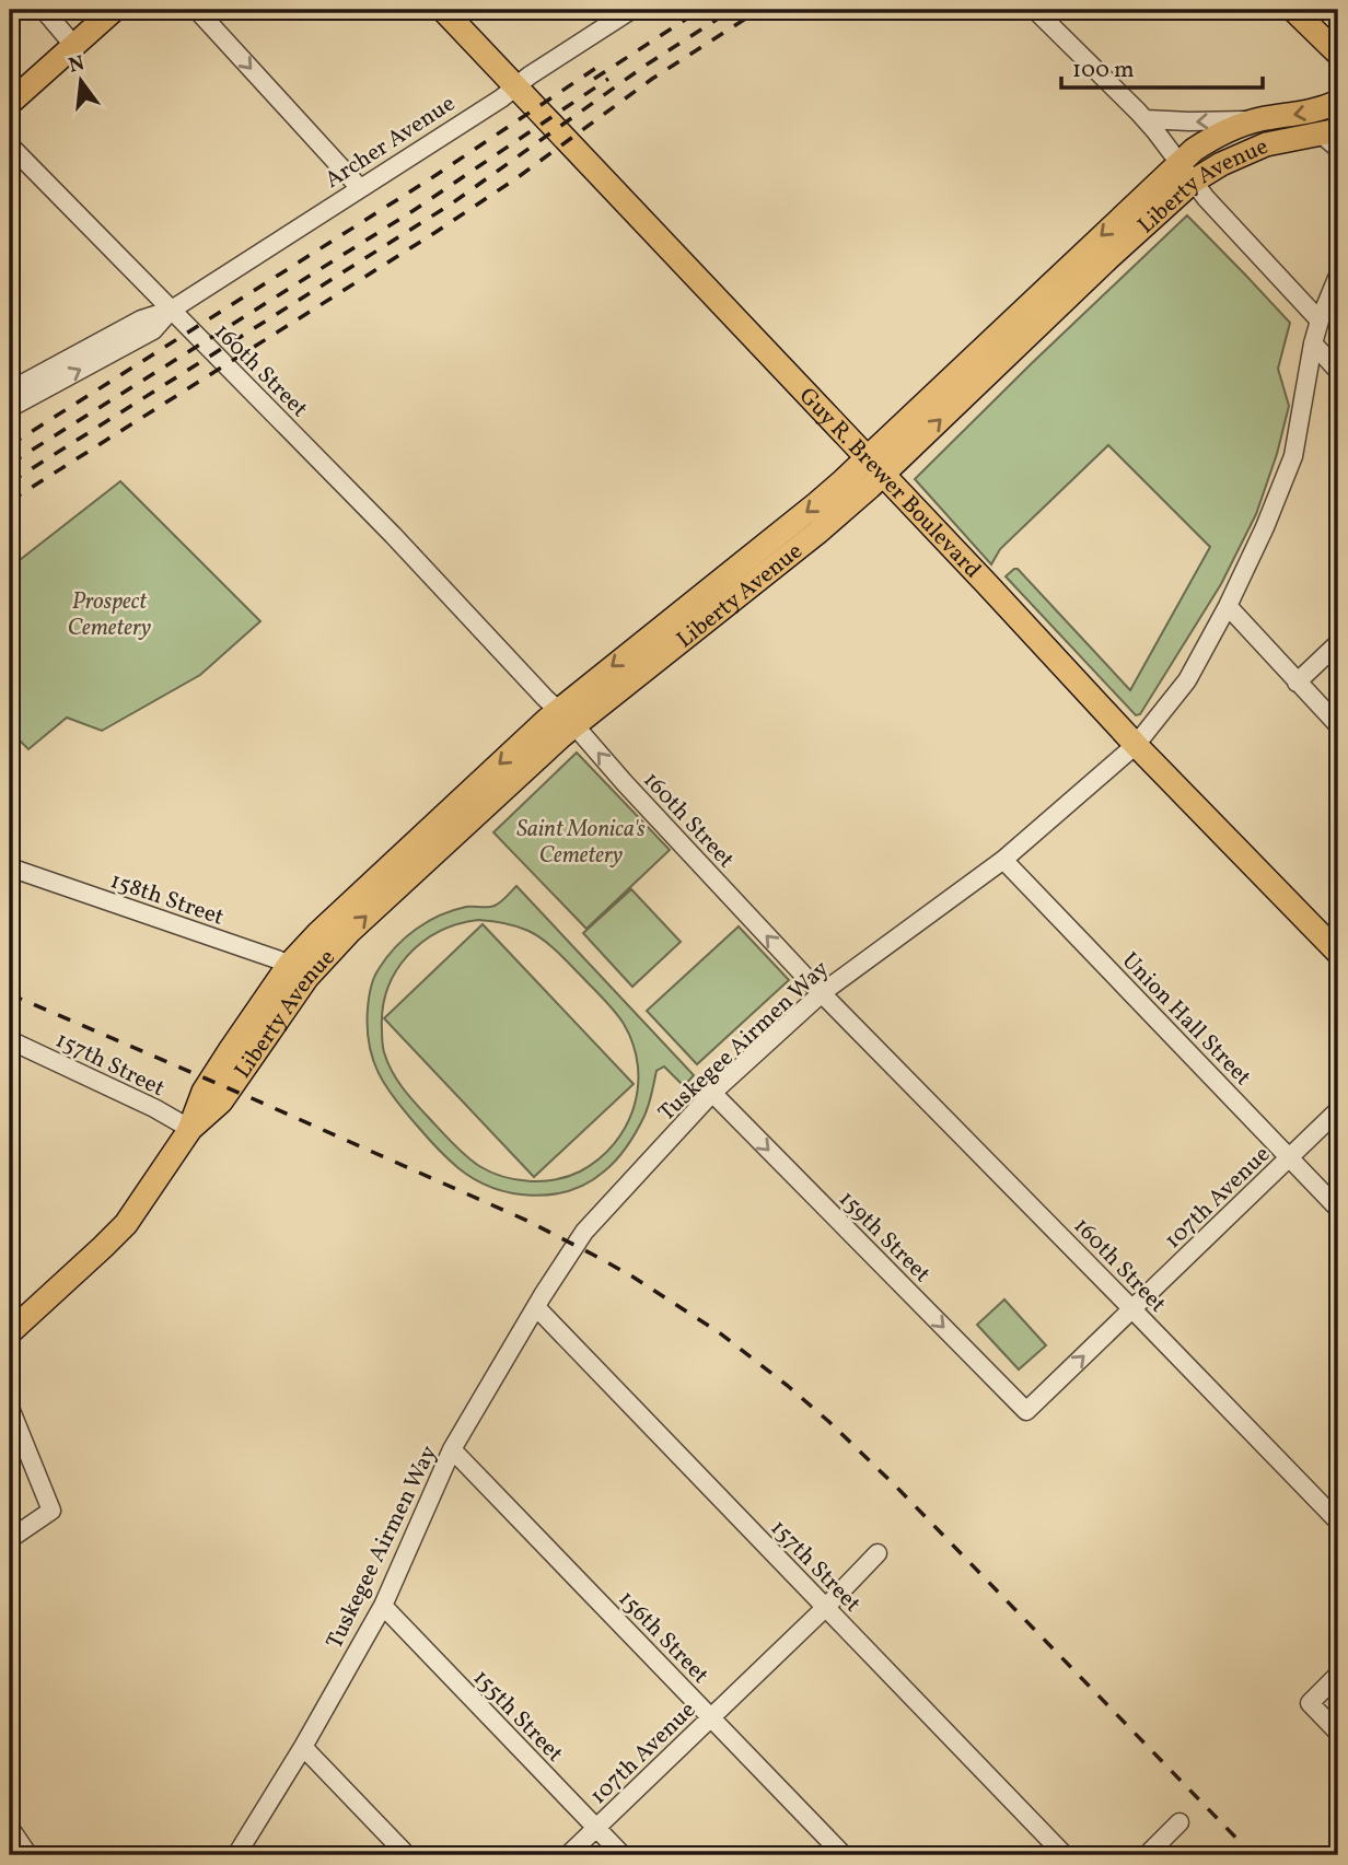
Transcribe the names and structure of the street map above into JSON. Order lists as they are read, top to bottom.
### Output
{
  "streets": {
    "main road": ["Liberty Avenue", "Guy R. Brewer Boulevard"],
    "street": [
      "Archer Avenue",
      "160th Street",
      "158th Street",
      "Union Hall Street",
      "Tuskegee Airmen Way",
      "157th Street",
      "107th Avenue",
      "159th Street",
      "156th Street",
      "155th Street"
    ]
  },
  "crossings": [
    ["Archer Avenue", "160th Street"],
    ["Archer Avenue", "Guy R. Brewer Boulevard"],
    ["Liberty Avenue", "160th Street"],
    ["Liberty Avenue", "Guy R. Brewer Boulevard"],
    ["Liberty Avenue", "158th Street"],
    ["Liberty Avenue", "157th Street"],
    ["160th Street", "Tuskegee Airmen Way"],
    ["160th Street", "107th Avenue"],
    ["Guy R. Brewer Boulevard", "Tuskegee Airmen Way"],
    ["Union Hall Street", "Tuskegee Airmen Way"],
    ["Union Hall Street", "107th Avenue"],
    ["Tuskegee Airmen Way", "157th Street"],
    ["Tuskegee Airmen Way", "159th Street"],
    ["Tuskegee Airmen Way", "156th Street"],
    ["Tuskegee Airmen Way", "155th Street"],
    ["157th Street", "107th Avenue"],
    ["107th Avenue", "159th Street"],
    ["107th Avenue", "156th Street"],
    ["107th Avenue", "155th Street"]
  ],
  "one_way": ["159th Street"],
  "parks": ["Prospect Cemetery", "Saint Monica's Cemetery"],
  "scale_bar": "100 m",
  "north": "top"
}
